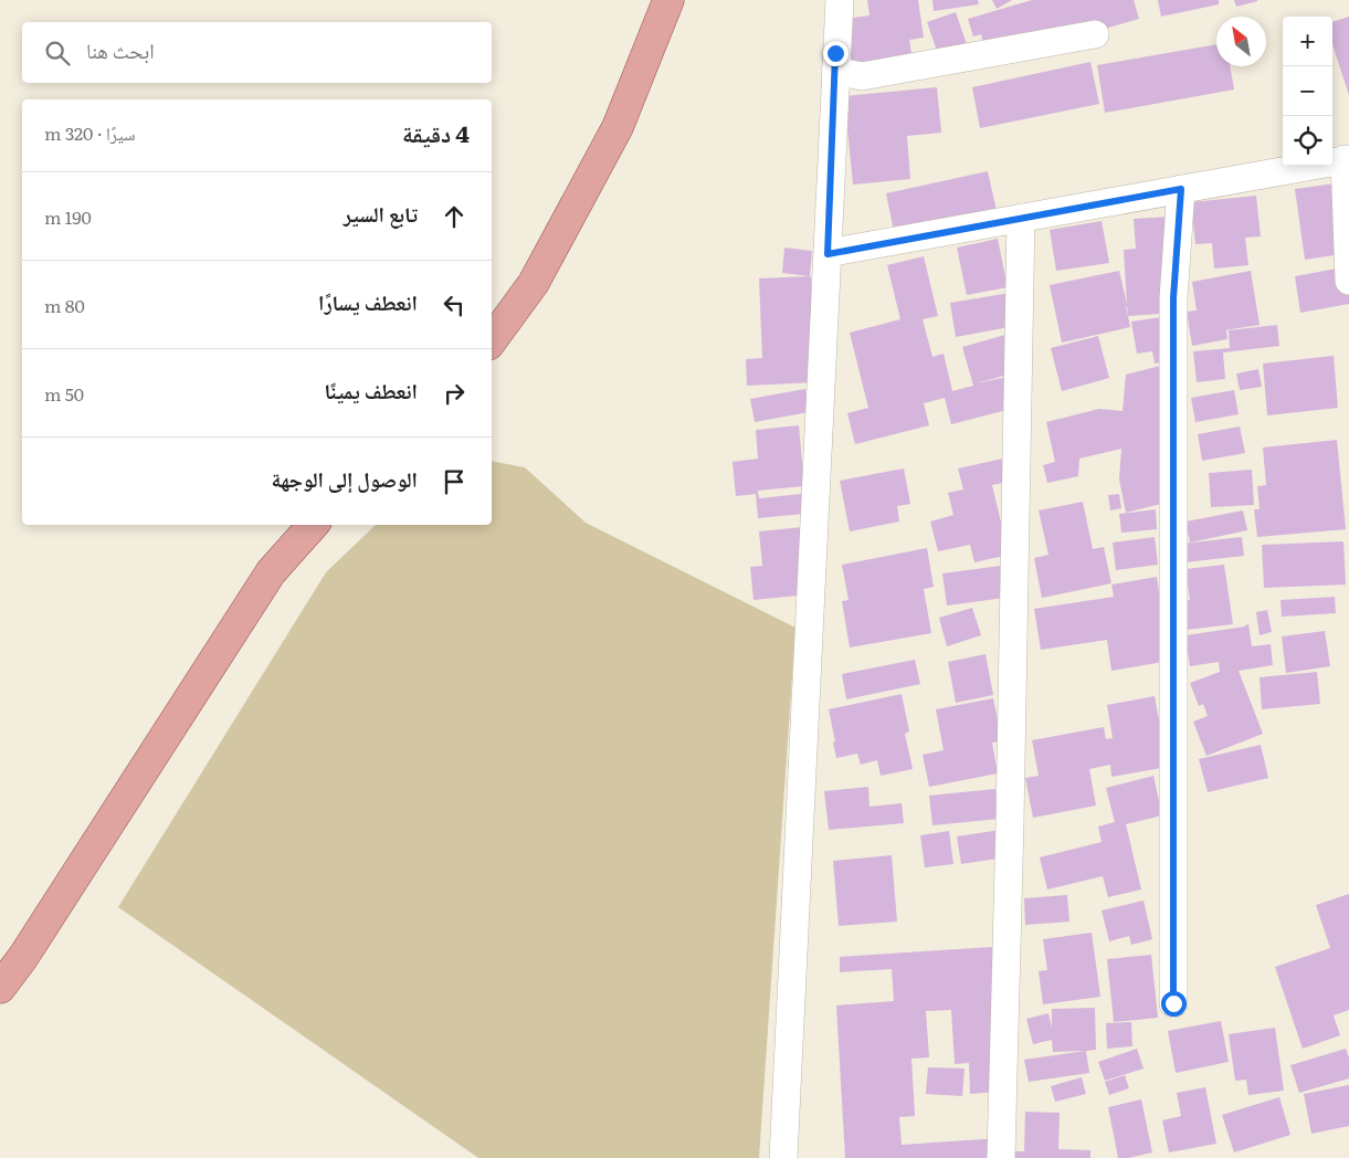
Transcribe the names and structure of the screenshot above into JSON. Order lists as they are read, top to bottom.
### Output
{
  "north": "top left",
  "page": {
    "map_buttons": ["+", "−"],
    "search": "ابحث هنا",
    "heading": ["4 دقيقة", "سيرًا · 320 m"],
    "list": [
      ["تابع السير", "190 m"],
      ["انعطف يسارًا", "80 m"],
      ["انعطف يمينًا", "50 m"],
      "الوصول إلى الوجهة"
    ]
  }
}
